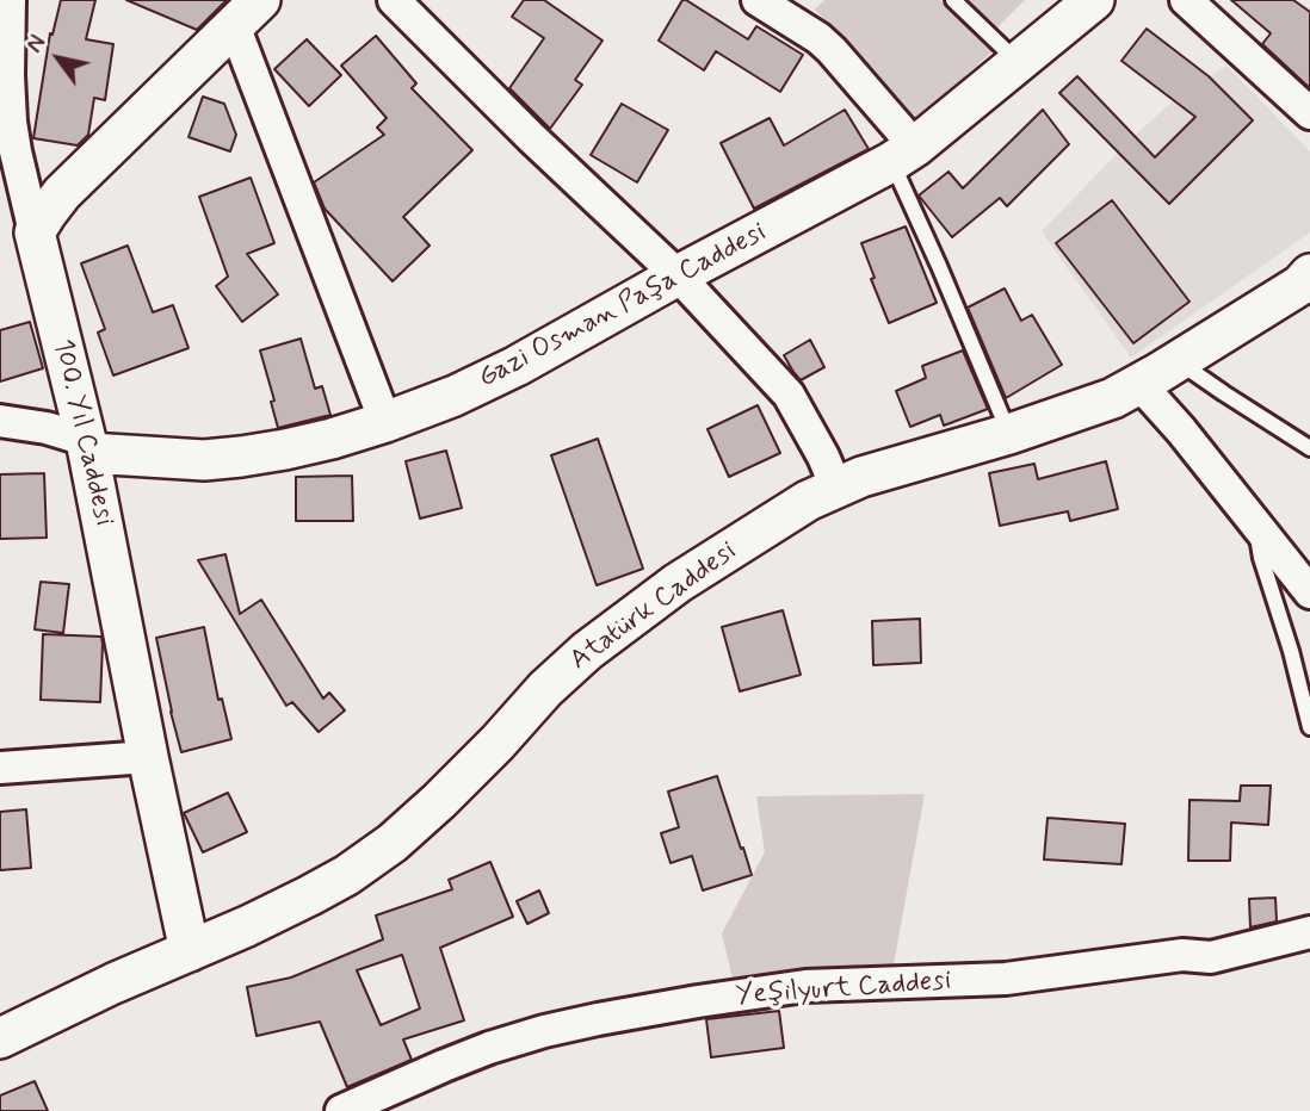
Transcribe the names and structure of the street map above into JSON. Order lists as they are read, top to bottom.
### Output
{
  "streets": {
    "street": [
      "Gazi Osman Paşa Caddesi",
      "100. Yıl Caddesi",
      "Atatürk Caddesi",
      "Yeşilyurt Caddesi"
    ]
  },
  "crossings": [
    ["Gazi Osman Paşa Caddesi", "100. Yıl Caddesi"],
    ["100. Yıl Caddesi", "Atatürk Caddesi"]
  ],
  "north": "top left"
}
